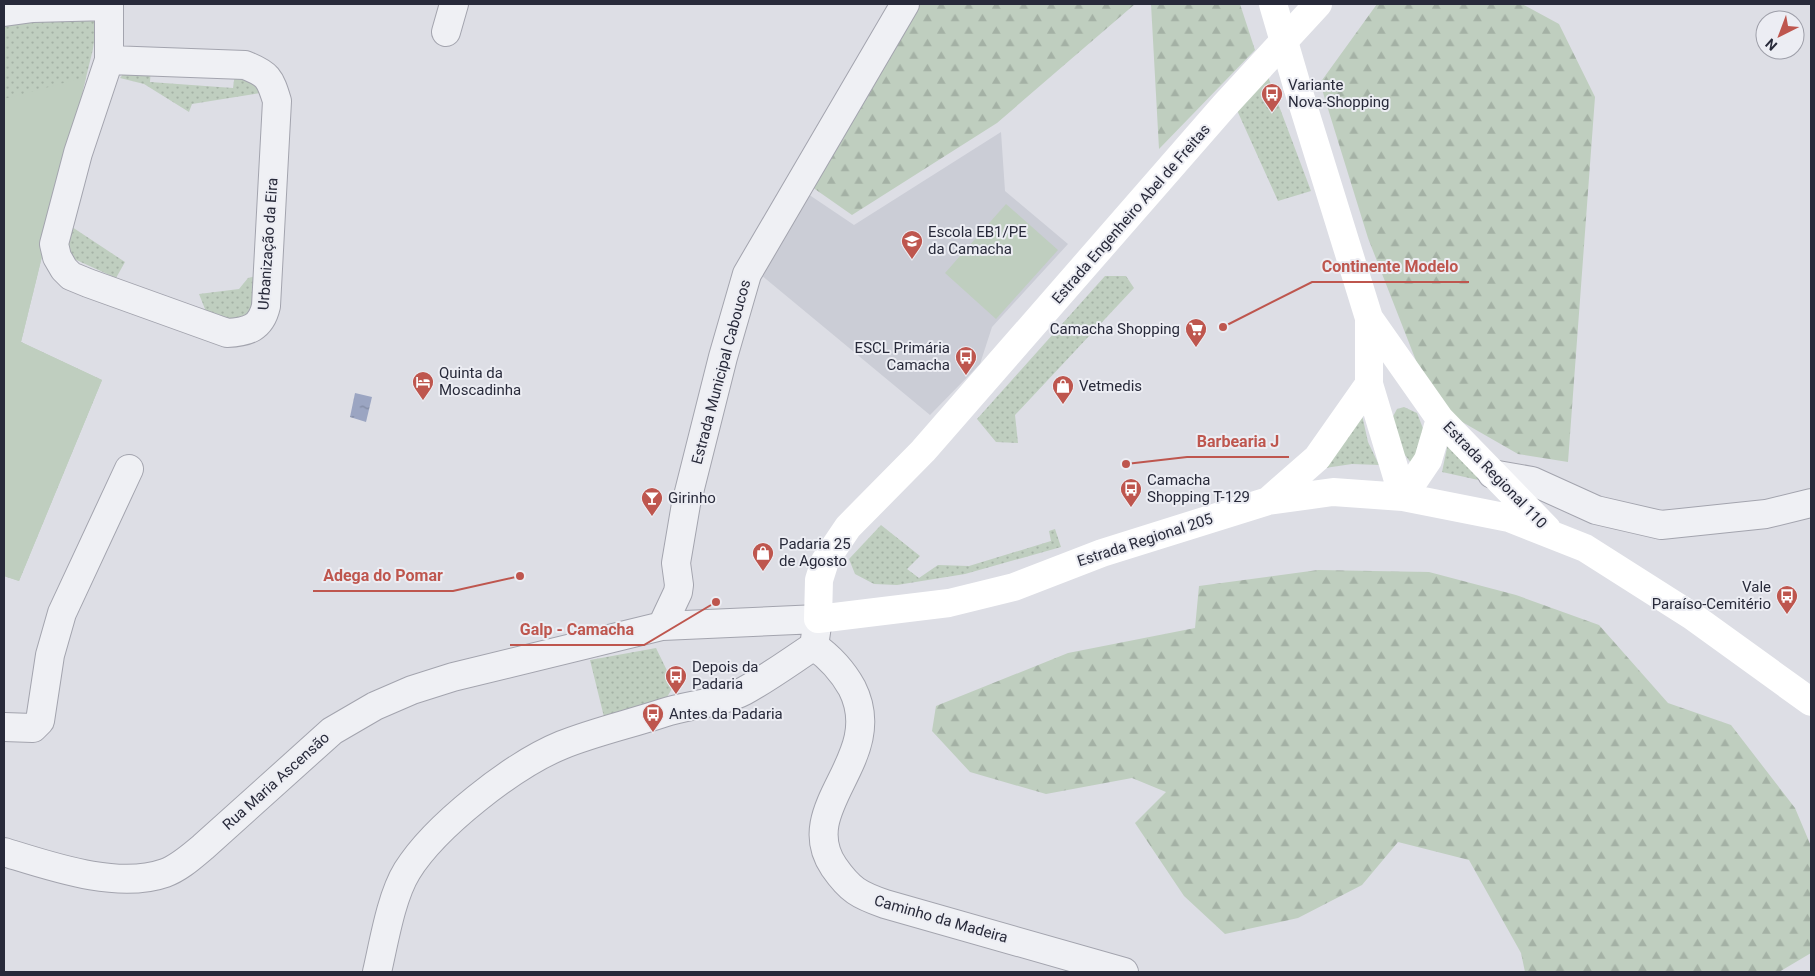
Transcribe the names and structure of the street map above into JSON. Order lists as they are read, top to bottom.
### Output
{
  "streets": {
    "main road": ["Estrada Engenheiro Abel de Freitas", "Estrada Regional 110", "Estrada Regional 205"],
    "street": [
      "Urbanização da Eira",
      "Estrada Municipal Caboucos",
      "Rua Maria Ascensão",
      "Caminho da Madeira"
    ]
  },
  "crossings": [
    ["Estrada Engenheiro Abel de Freitas", "Estrada Regional 205"],
    ["Estrada Engenheiro Abel de Freitas", "Rua Maria Ascensão"],
    ["Estrada Municipal Caboucos", "Rua Maria Ascensão"],
    ["Estrada Regional 110", "Estrada Regional 205"],
    ["Estrada Regional 205", "Rua Maria Ascensão"]
  ],
  "places": {
    "bus stop": [
      "Variante Nova-Shopping",
      "ESCL Primária Camacha",
      "Camacha Shopping T-129",
      "Vale Paraíso-Cemitério",
      "Depois da Padaria",
      "Antes da Padaria"
    ],
    "school or university": ["Escola EB1/PE da Camacha"],
    "other": [
      "Continente Modelo",
      "Barbearia J",
      "Adega do Pomar",
      "Galp - Camacha"
    ],
    "supermarket": ["Camacha Shopping"],
    "hotel": ["Quinta da Moscadinha"],
    "shop": ["Vetmedis", "Padaria 25 de Agosto"],
    "bar": ["Girinho"]
  },
  "north": "bottom left"
}
